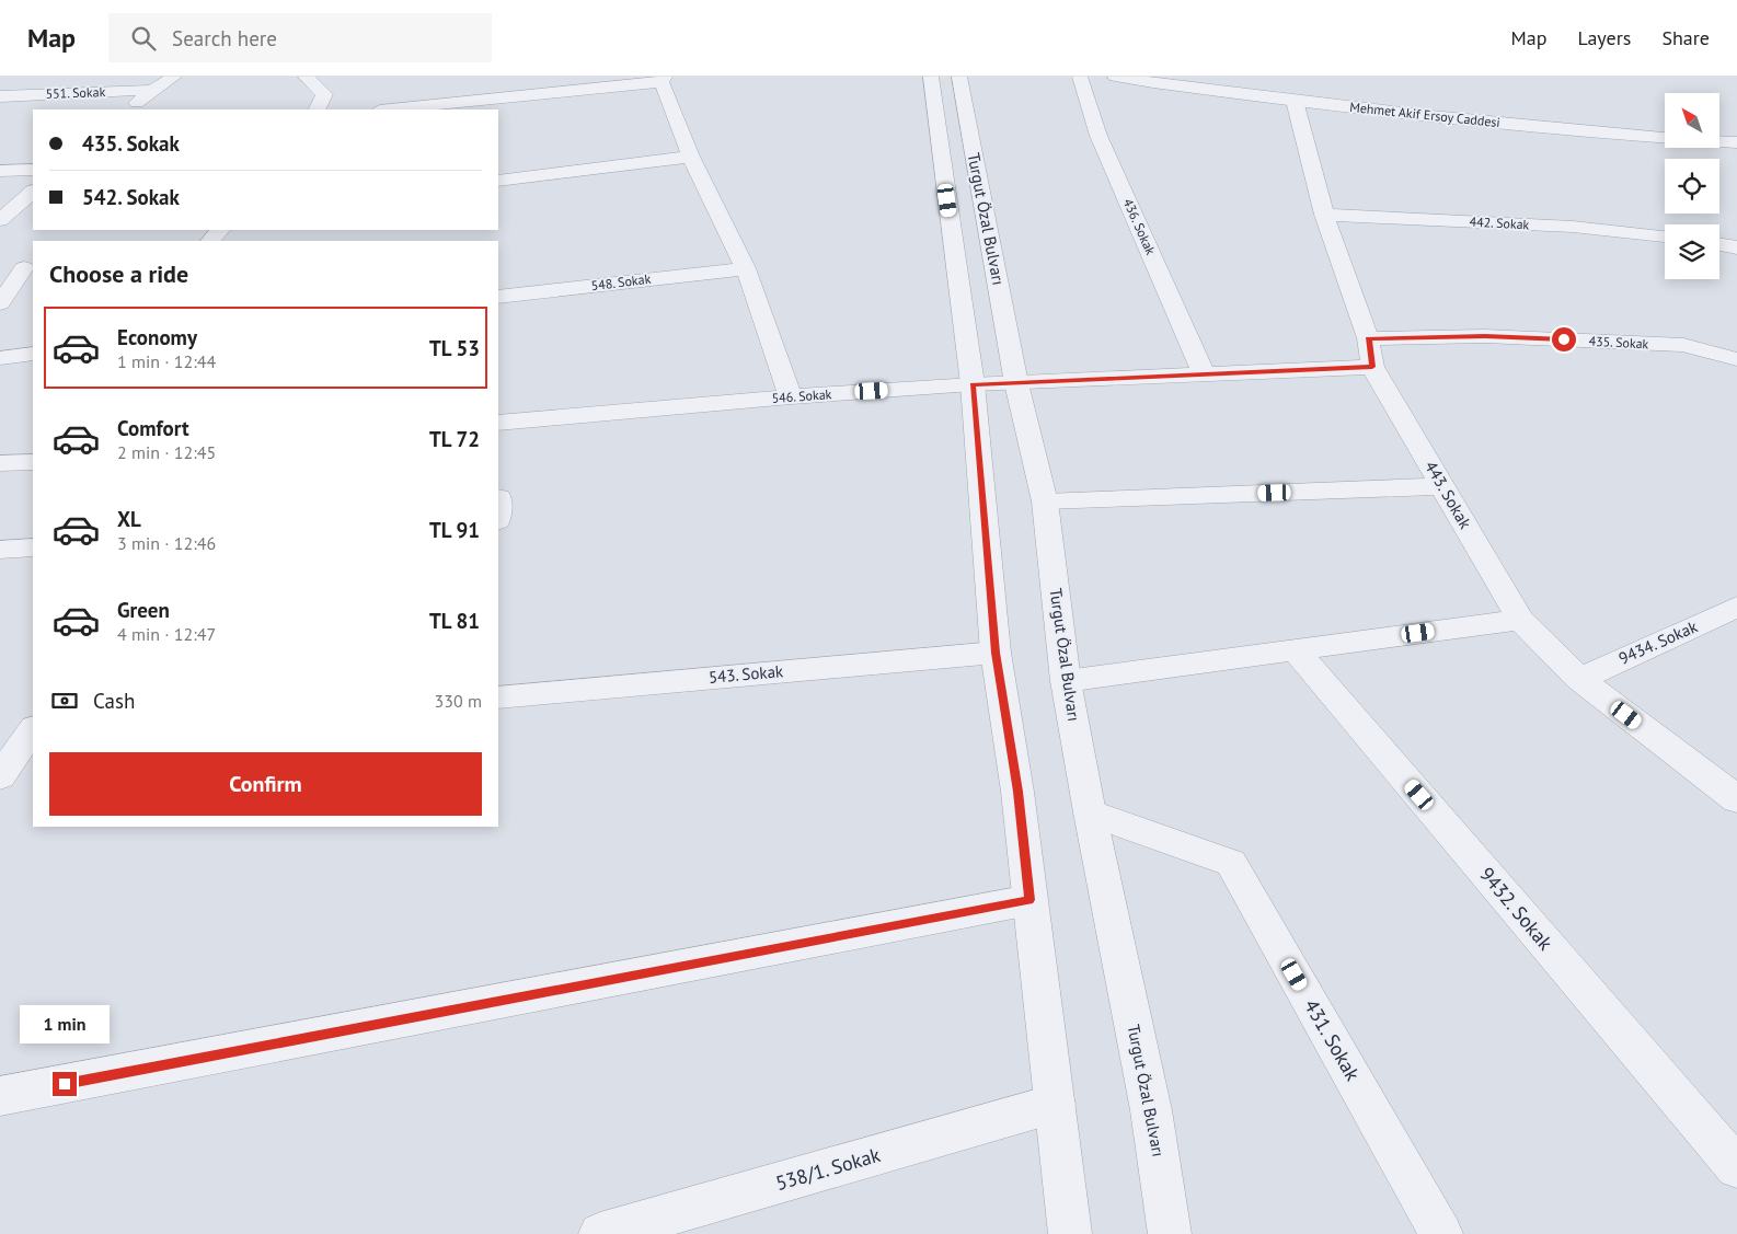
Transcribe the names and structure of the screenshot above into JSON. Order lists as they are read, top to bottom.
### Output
{
  "streets": {
    "street": [
      "551. Sokak",
      "Mehmet Akif Ersoy Caddesi",
      "Turgut Özal Bulvarı",
      "442. Sokak",
      "436. Sokak",
      "548. Sokak",
      "435. Sokak",
      "546. Sokak",
      "443. Sokak",
      "9434. Sokak",
      "543. Sokak",
      "9432. Sokak",
      "431. Sokak",
      "538/1. Sokak"
    ]
  },
  "crossings": [
    ["Mehmet Akif Ersoy Caddesi", "443. Sokak"],
    ["Turgut Özal Bulvarı", "546. Sokak"],
    ["Turgut Özal Bulvarı", "543. Sokak"],
    ["Turgut Özal Bulvarı", "431. Sokak"],
    ["Turgut Özal Bulvarı", "538/1. Sokak"],
    ["442. Sokak", "443. Sokak"],
    ["436. Sokak", "546. Sokak"],
    ["435. Sokak", "443. Sokak"],
    ["546. Sokak", "443. Sokak"],
    ["443. Sokak", "9434. Sokak"]
  ],
  "north": "top left",
  "page": {
    "header": "Map",
    "search": "Search here",
    "nav": ["Map", "Layers", "Share"],
    "banner": ["435. Sokak", "542. Sokak"],
    "heading": "Choose a ride",
    "list": [
      {
        "name": "Economy",
        "note": "1 min · 12:44",
        "value": "TL 53"
      },
      {
        "name": "Comfort",
        "note": "2 min · 12:45",
        "value": "TL 72"
      },
      {
        "name": "XL",
        "note": "3 min · 12:46",
        "value": "TL 91"
      },
      {
        "name": "Green",
        "note": "4 min · 12:47",
        "value": "TL 81"
      }
    ],
    "pay": ["Cash", "330 m"],
    "buttons": "Confirm",
    "bubble": "1 min"
  }
}
